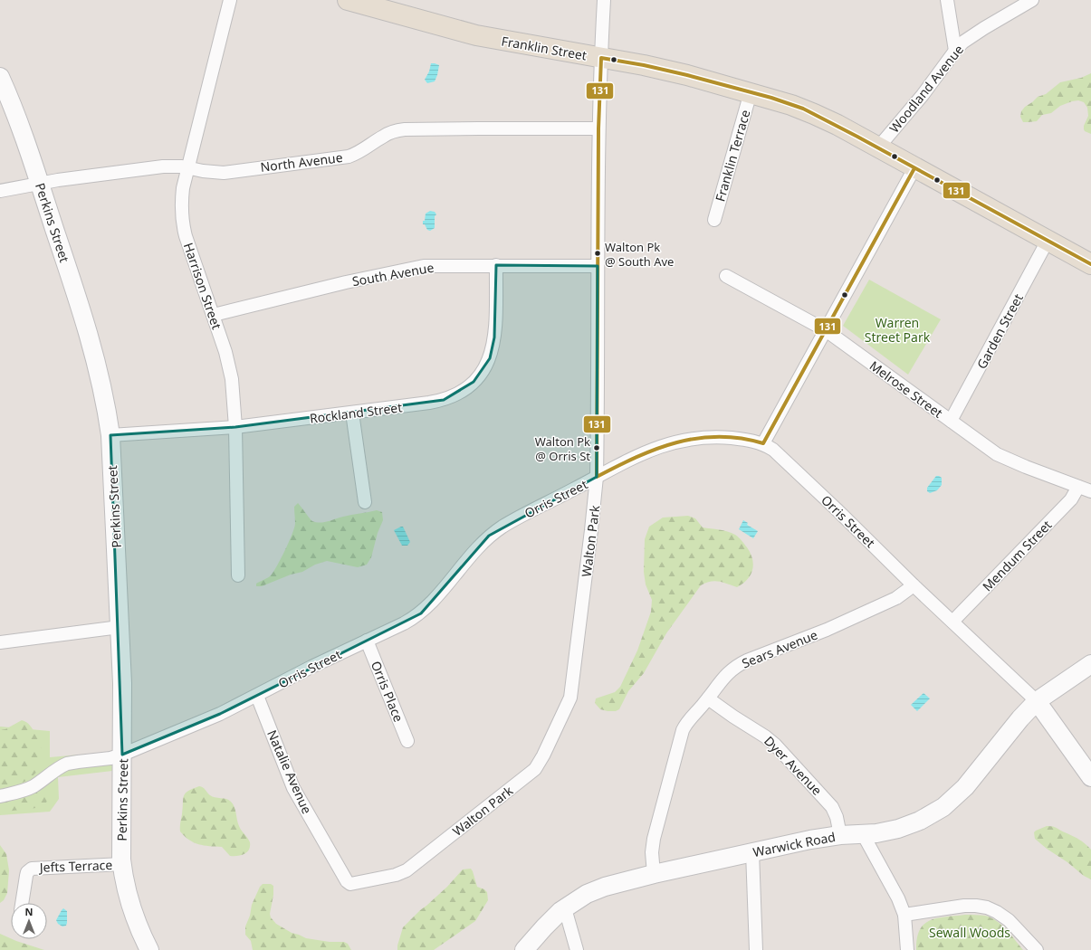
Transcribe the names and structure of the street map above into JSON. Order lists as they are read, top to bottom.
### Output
{
  "streets": {
    "main road": ["Franklin Street"],
    "street": [
      "Woodland Avenue",
      "Franklin Terrace",
      "North Avenue",
      "Perkins Street",
      "South Avenue",
      "Harrison Street",
      "Garden Street",
      "Melrose Street",
      "Rockland Street",
      "Orris Street",
      "Walton Park",
      "Mendum Street",
      "Sears Avenue",
      "Orris Place",
      "Dyer Avenue",
      "Natalie Avenue",
      "Warwick Road",
      "Jefts Terrace"
    ]
  },
  "crossings": [
    ["Franklin Street", "Woodland Avenue"],
    ["Franklin Street", "Franklin Terrace"],
    ["Franklin Street", "Garden Street"],
    ["Franklin Street", "Walton Park"],
    ["North Avenue", "Perkins Street"],
    ["North Avenue", "Harrison Street"],
    ["North Avenue", "Walton Park"],
    ["Perkins Street", "Rockland Street"],
    ["Perkins Street", "Orris Street"],
    ["Perkins Street", "Jefts Terrace"],
    ["South Avenue", "Harrison Street"],
    ["South Avenue", "Rockland Street"],
    ["South Avenue", "Walton Park"],
    ["Harrison Street", "Rockland Street"],
    ["Garden Street", "Melrose Street"],
    ["Melrose Street", "Mendum Street"],
    ["Orris Street", "Walton Park"],
    ["Orris Street", "Mendum Street"],
    ["Orris Street", "Sears Avenue"],
    ["Orris Street", "Orris Place"],
    ["Orris Street", "Natalie Avenue"],
    ["Orris Street", "Warwick Road"],
    ["Walton Park", "Natalie Avenue"],
    ["Sears Avenue", "Dyer Avenue"],
    ["Sears Avenue", "Warwick Road"],
    ["Dyer Avenue", "Warwick Road"]
  ],
  "parks": ["Warren Street Park", "Sewall Woods"],
  "places": ["Walton Pk @ South Ave", "Walton Pk @ Orris St"],
  "lines": ["transit line 131"],
  "north": "top"
}
